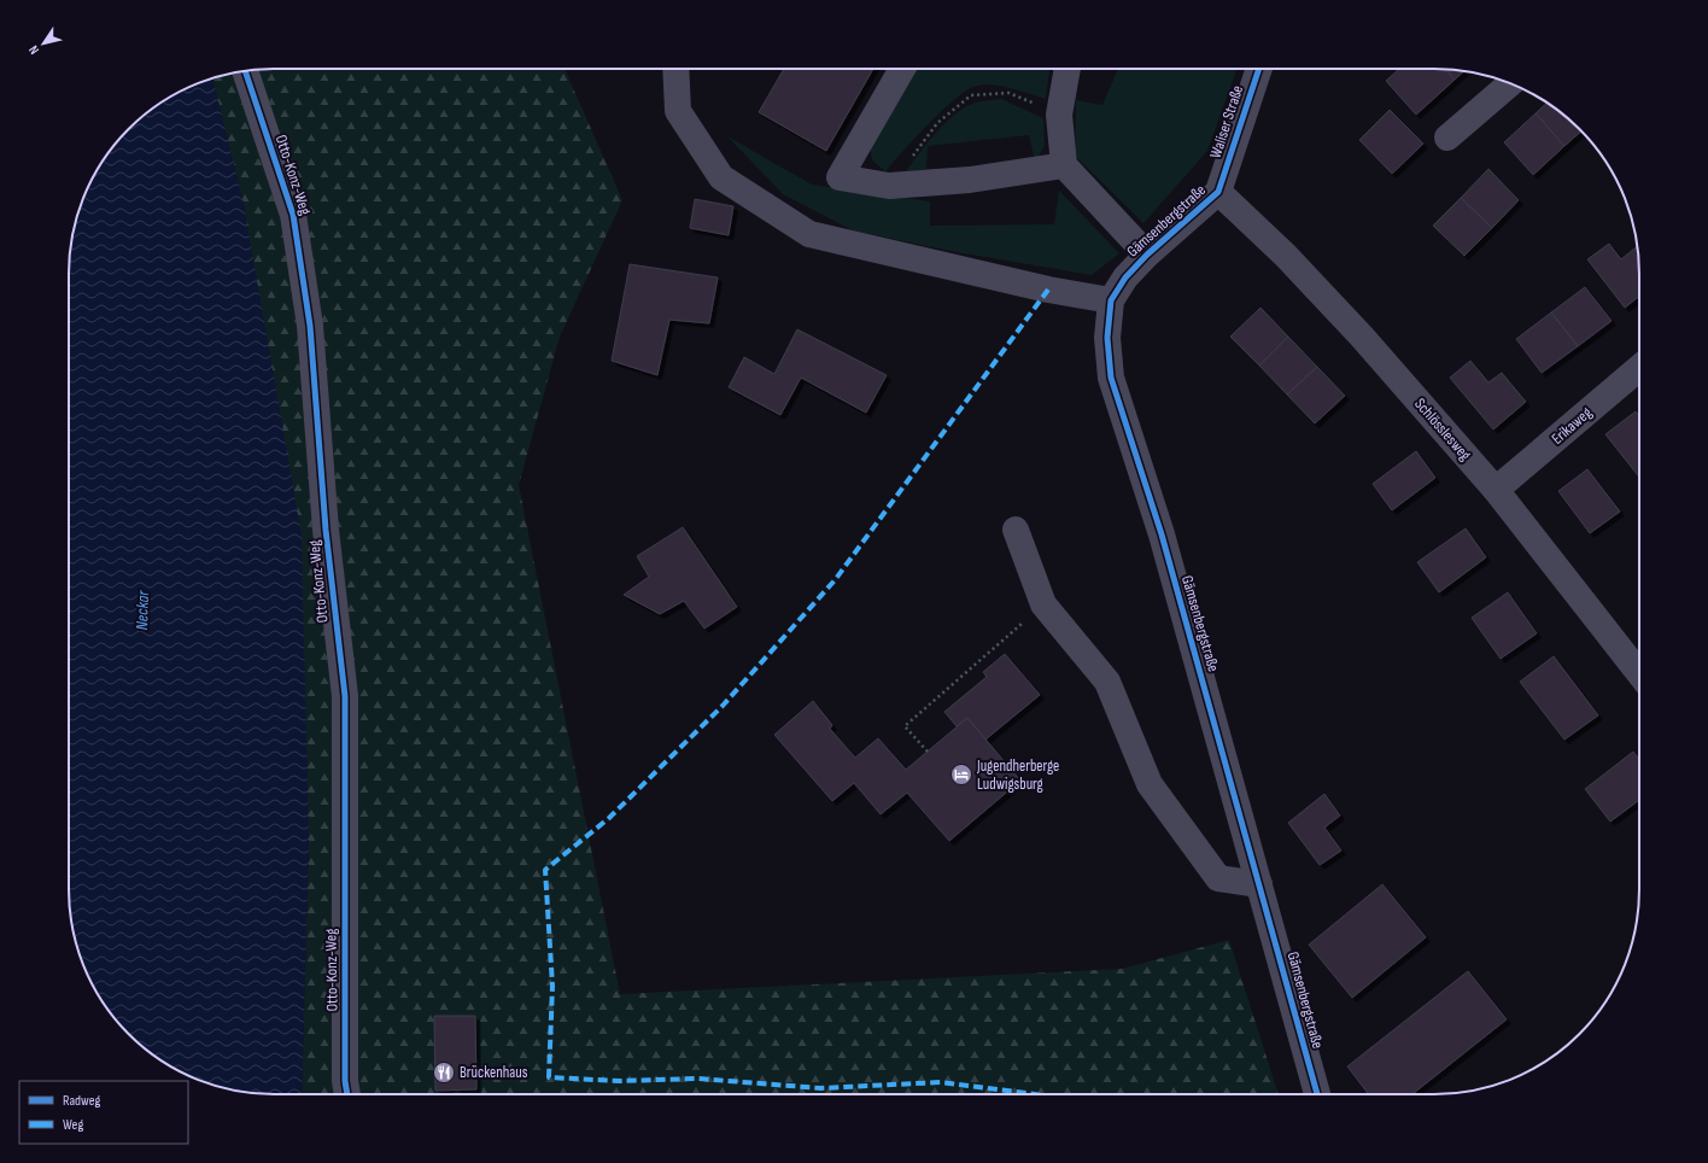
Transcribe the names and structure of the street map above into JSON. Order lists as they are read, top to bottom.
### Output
{
  "streets": {
    "street": [
      "Waliser Straße",
      "Otto-Konz-Weg",
      "Gämsenbergstraße",
      "Erikaweg",
      "Schlösslesweg"
    ]
  },
  "crossings": [
    ["Waliser Straße", "Gämsenbergstraße"],
    ["Waliser Straße", "Schlösslesweg"],
    ["Gämsenbergstraße", "Schlösslesweg"],
    ["Erikaweg", "Schlösslesweg"]
  ],
  "water": ["Neckar"],
  "places": {
    "hotel": ["Jugendherberge Ludwigsburg"],
    "restaurant": ["Brückenhaus"]
  },
  "legend": ["Radweg", "Weg"],
  "north": "bottom left"
}
